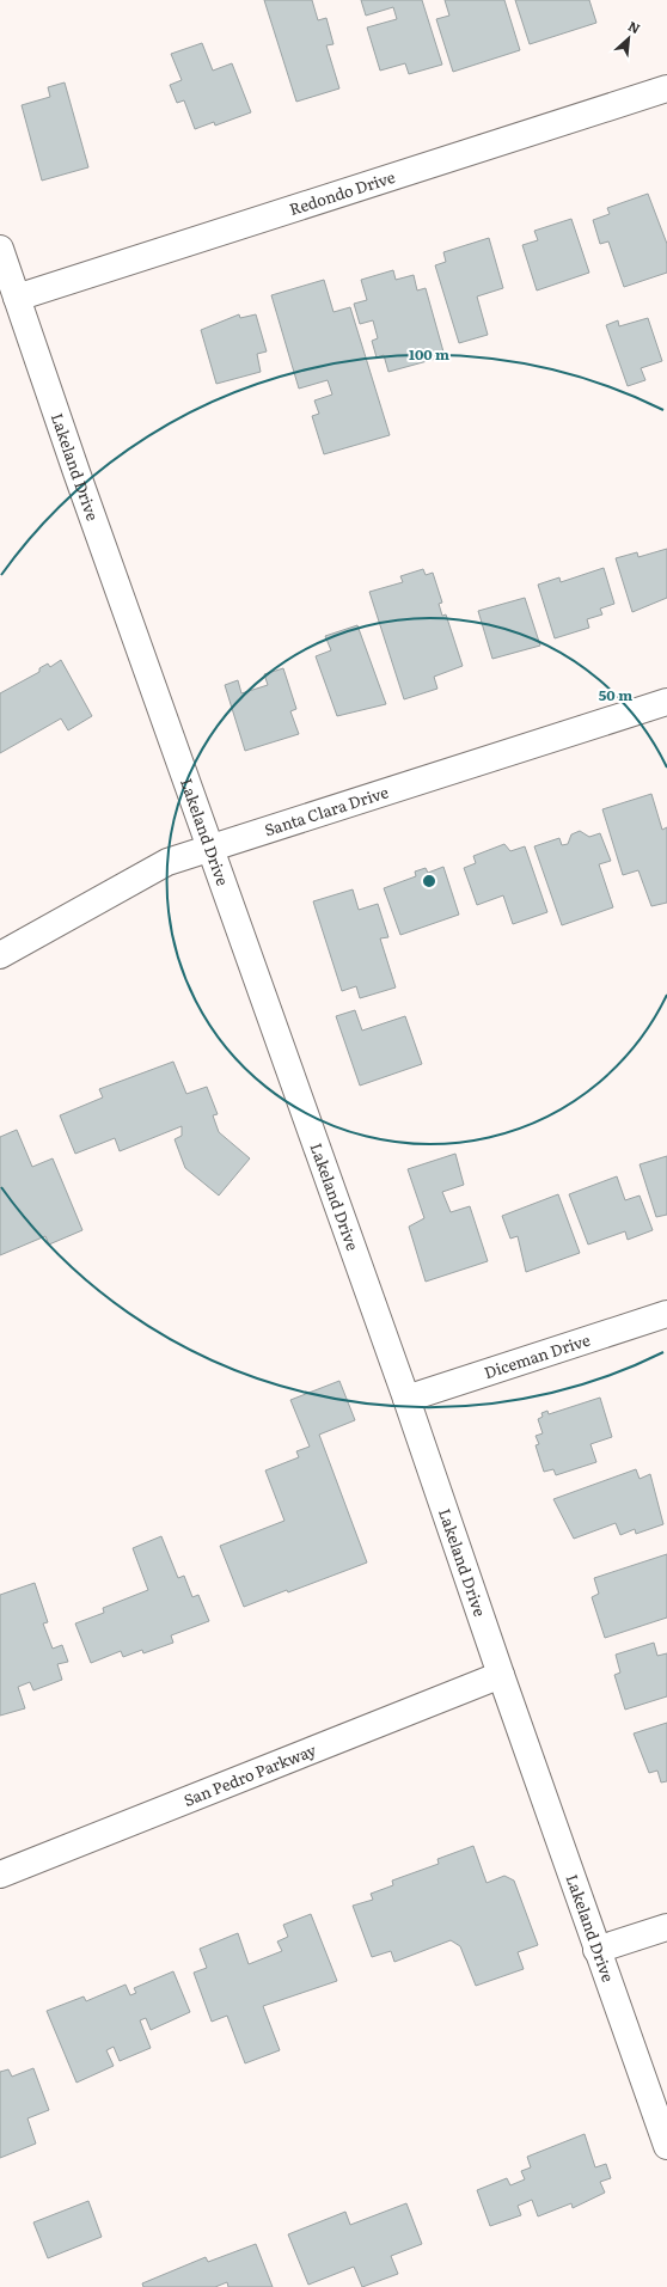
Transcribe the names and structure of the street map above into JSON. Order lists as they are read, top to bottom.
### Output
{
  "streets": {
    "street": [
      "Redondo Drive",
      "Lakeland Drive",
      "Santa Clara Drive",
      "Diceman Drive",
      "San Pedro Parkway"
    ]
  },
  "crossings": [
    ["Redondo Drive", "Lakeland Drive"],
    ["Lakeland Drive", "Santa Clara Drive"],
    ["Lakeland Drive", "Diceman Drive"],
    ["Lakeland Drive", "San Pedro Parkway"]
  ],
  "north": "top right",
  "rings": ["100 m", "50 m"]
}
